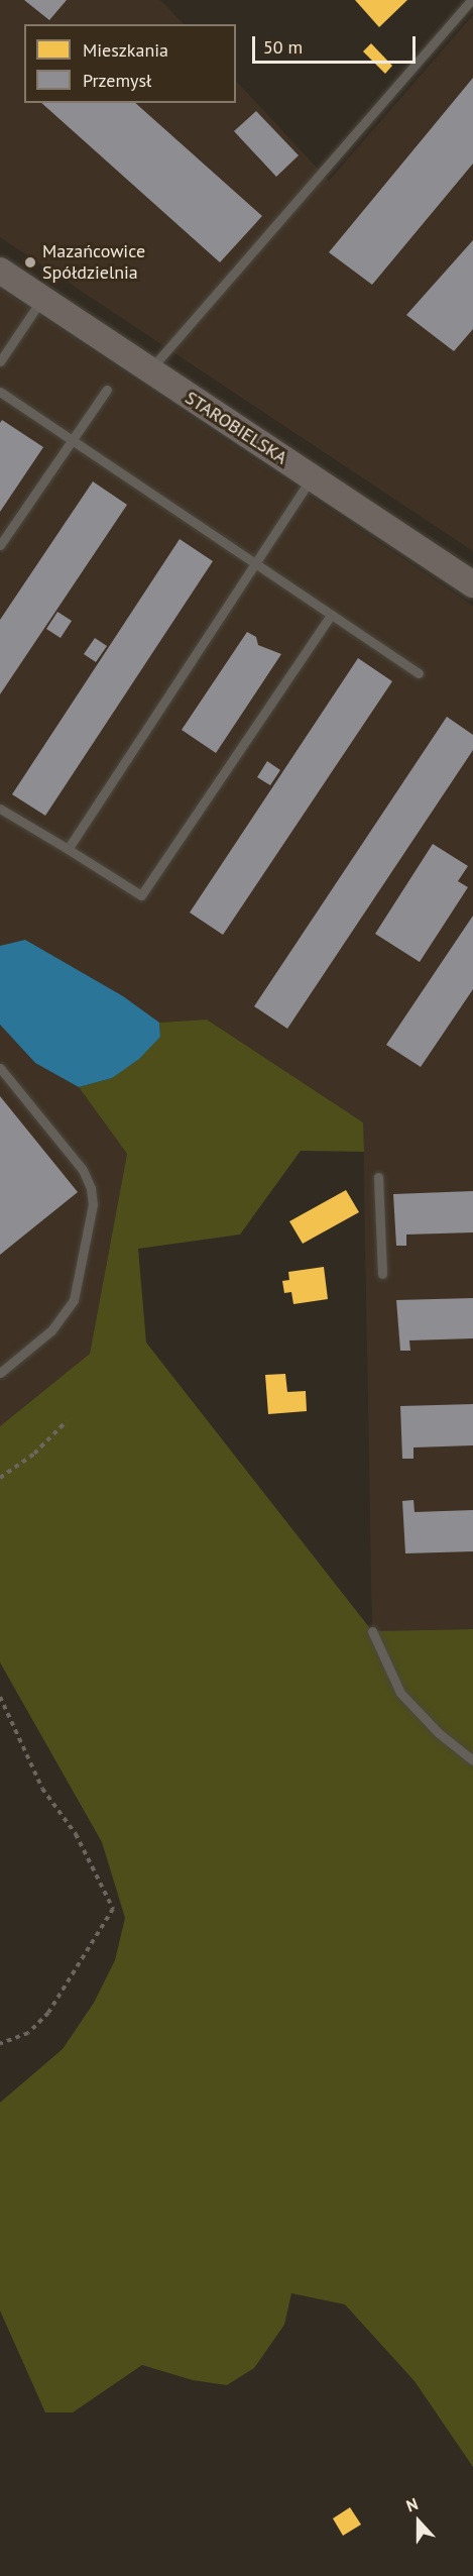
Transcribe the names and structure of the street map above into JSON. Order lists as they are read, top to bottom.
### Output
{
  "streets": {
    "street": ["STAROBIELSKA"]
  },
  "places": ["Mazańcowice Spółdzielnia"],
  "legend": ["Mieszkania", "Przemysł"],
  "scale_bar": "50 m",
  "north": "top"
}
